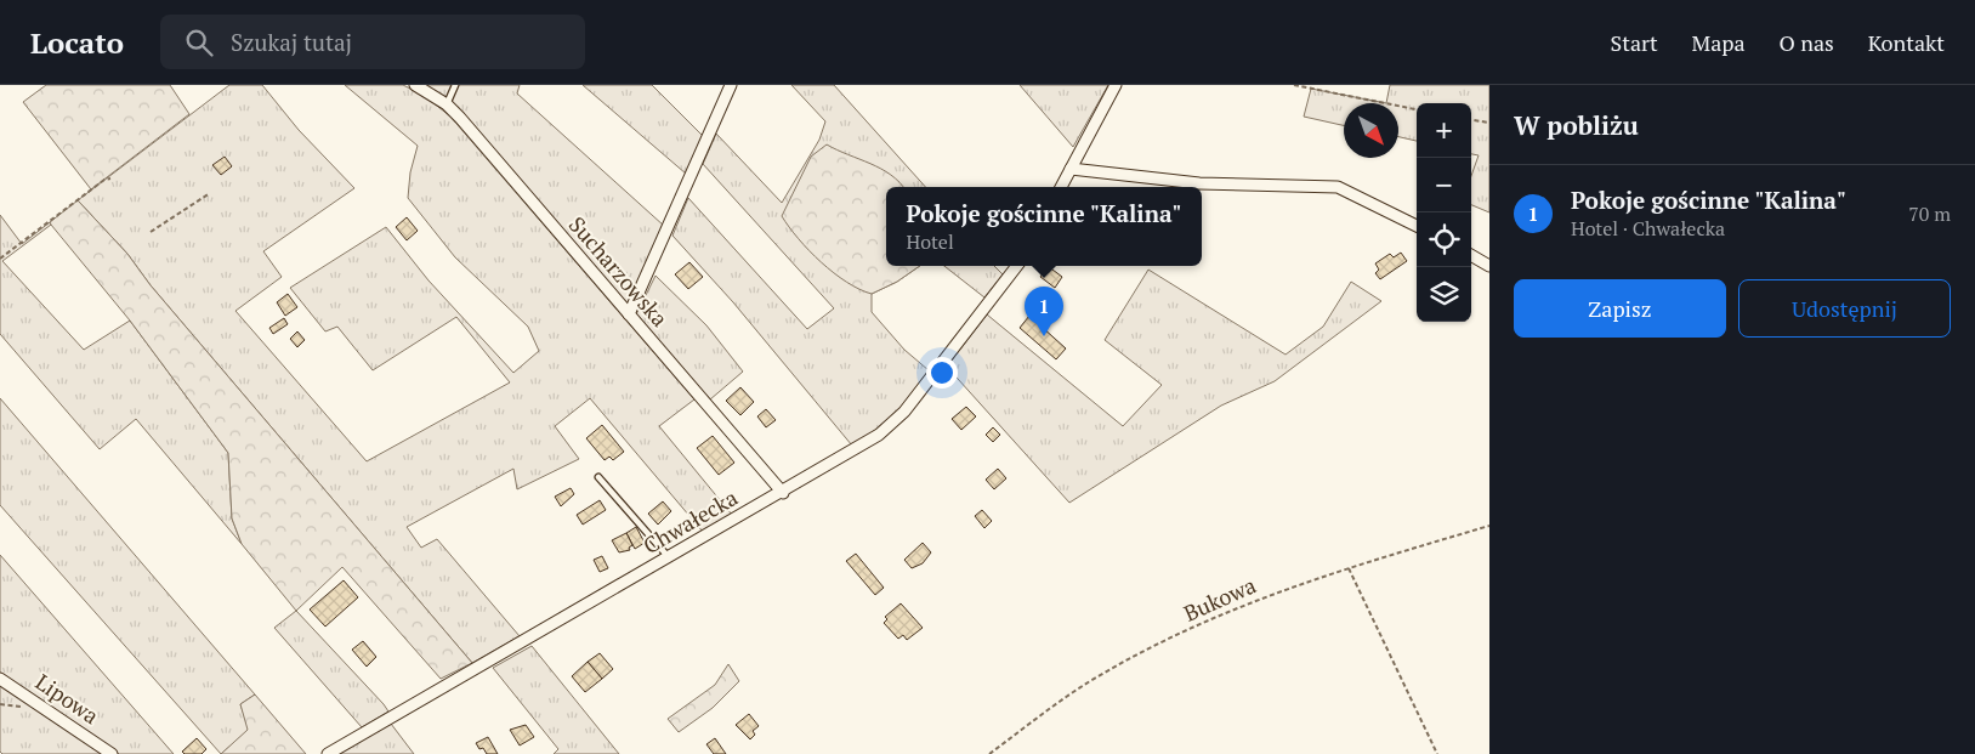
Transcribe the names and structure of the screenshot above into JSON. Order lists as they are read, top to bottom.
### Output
{
  "streets": {
    "street": ["Sucharzowska", "Chwałecka", "Lipowa"],
    "path": ["Bukowa"]
  },
  "crossings": [
    ["Sucharzowska", "Chwałecka"]
  ],
  "north": "bottom right",
  "page": {
    "header": "Locato",
    "search": "Szukaj tutaj",
    "nav": [
      "Start",
      "Mapa",
      "O nas",
      "Kontakt"
    ],
    "heading": "W pobliżu",
    "map_buttons": ["+", "−"],
    "list": [
      {
        "mark": "1",
        "name": "Pokoje gościnne \"Kalina\"",
        "note": "Hotel · Chwałecka",
        "value": "70 m"
      }
    ],
    "popup": ["Pokoje gościnne \"Kalina\"", "Hotel"],
    "buttons": ["Zapisz", "Udostępnij"],
    "pins": "1"
  }
}
